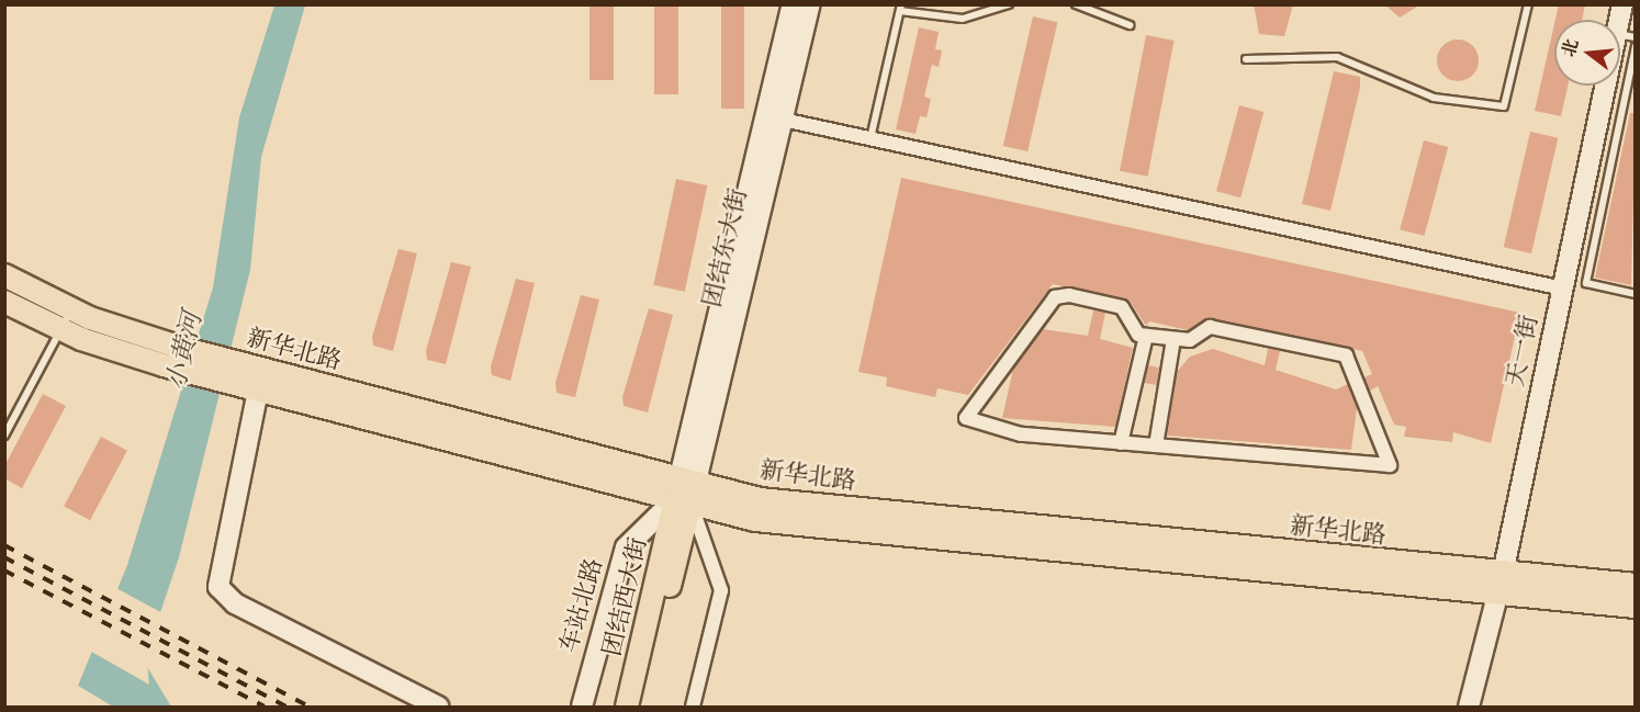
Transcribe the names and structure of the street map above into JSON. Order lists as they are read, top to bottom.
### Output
{
  "streets": {
    "main road": ["团结东大街", "新华北路", "团结西大街"],
    "street": ["天一街", "车站北路"]
  },
  "crossings": [
    ["团结东大街", "新华北路"],
    ["团结东大街", "团结西大街"],
    ["团结东大街", "车站北路"],
    ["新华北路", "天一街"],
    ["新华北路", "团结西大街"],
    ["新华北路", "车站北路"],
    ["团结西大街", "车站北路"]
  ],
  "water": ["小黄河"],
  "north": "left"
}
